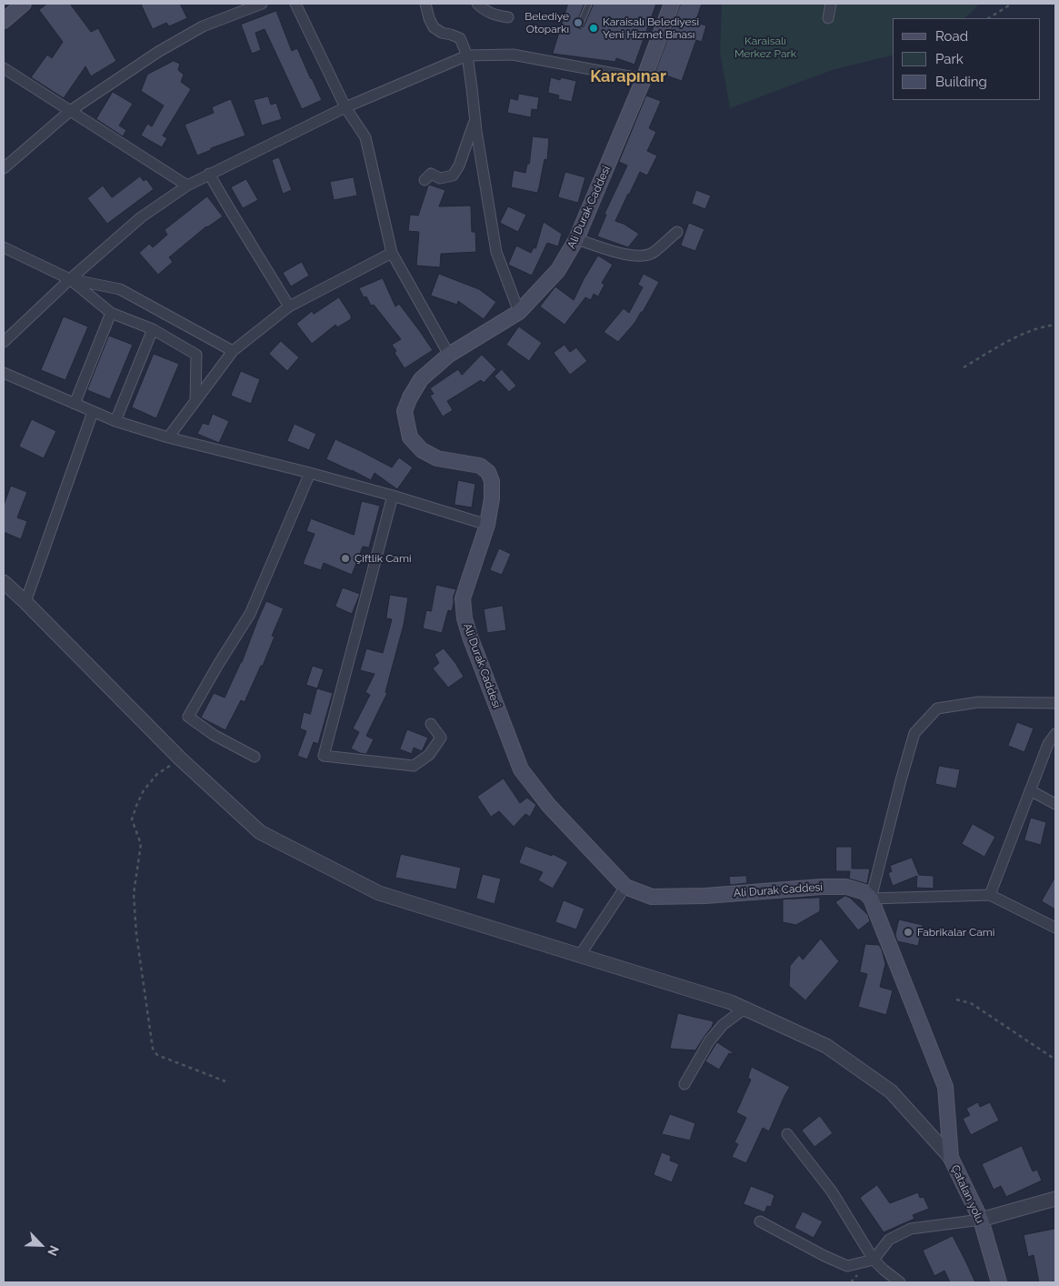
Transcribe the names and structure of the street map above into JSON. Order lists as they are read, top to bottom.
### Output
{
  "streets": {
    "main road": ["Ali Durak Caddesi", "Çatalan yolu"]
  },
  "districts": ["Karapınar"],
  "parks": ["Karaisalı Merkez Park"],
  "places": [
    "Belediye Otoparkı",
    "Karaisalı Belediyesi Yeni Hizmet Binası",
    "Çiftlik Cami",
    "Fabrikalar Cami"
  ],
  "legend": ["Road", "Park", "Building"],
  "north": "bottom right"
}
